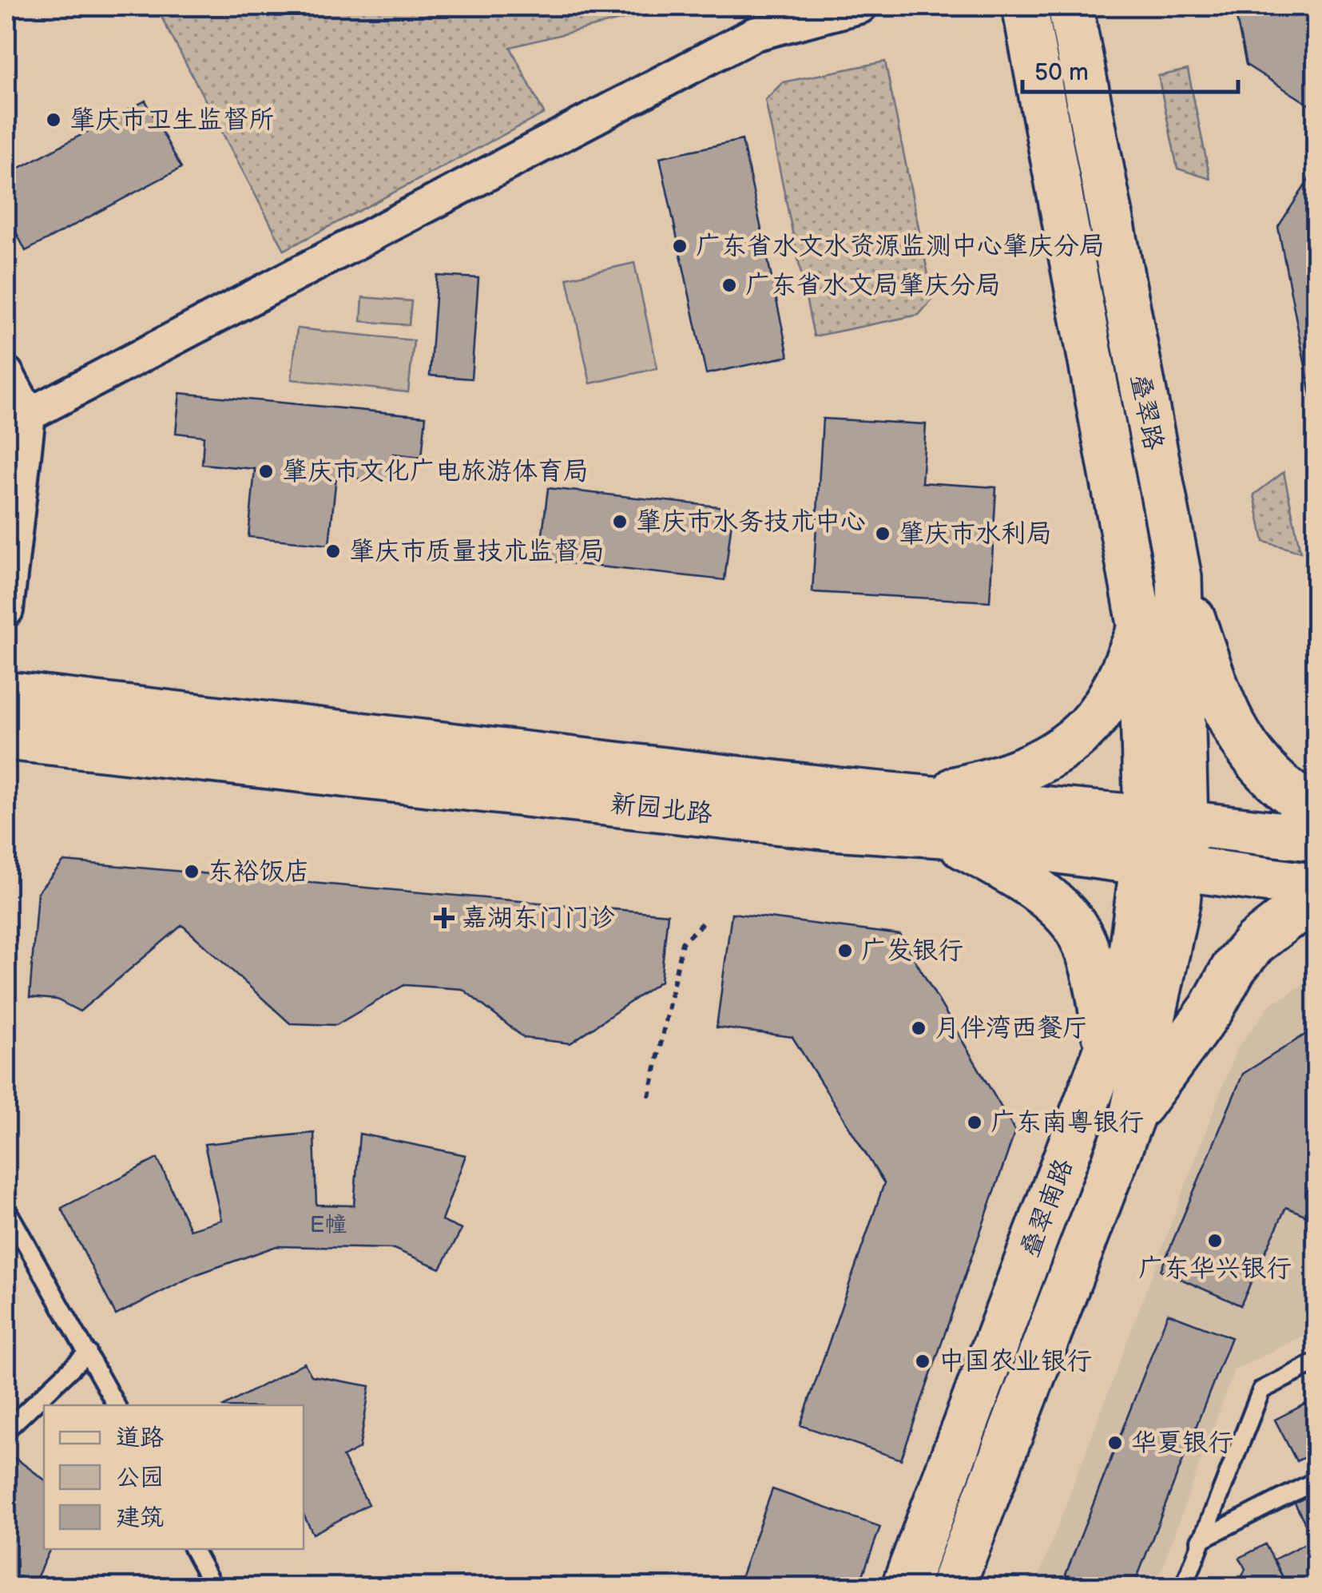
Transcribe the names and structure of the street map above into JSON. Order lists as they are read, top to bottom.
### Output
{
  "streets": {
    "main road": ["叠翠路", "新园北路", "叠翠南路"]
  },
  "crossings": [
    ["叠翠路", "新园北路"],
    ["叠翠路", "叠翠南路"],
    ["新园北路", "叠翠南路"]
  ],
  "places": {
    "other": [
      "肇庆市卫生监督所",
      "广东省水文水资源监测中心肇庆分局",
      "广东省水文局肇庆分局",
      "肇庆市文化广电旅游体育局",
      "肇庆市水务技术中心",
      "肇庆市水利局",
      "肇庆市质量技术监督局",
      "东裕饭店",
      "广发银行",
      "月伴湾西餐厅",
      "广东南粤银行",
      "广东华兴银行",
      "中国农业银行",
      "华夏银行"
    ],
    "health": ["嘉湖东门门诊"]
  },
  "house_numbers": ["E幢"],
  "legend": ["道路", "公园", "建筑"],
  "scale_bar": "50 m"
}
